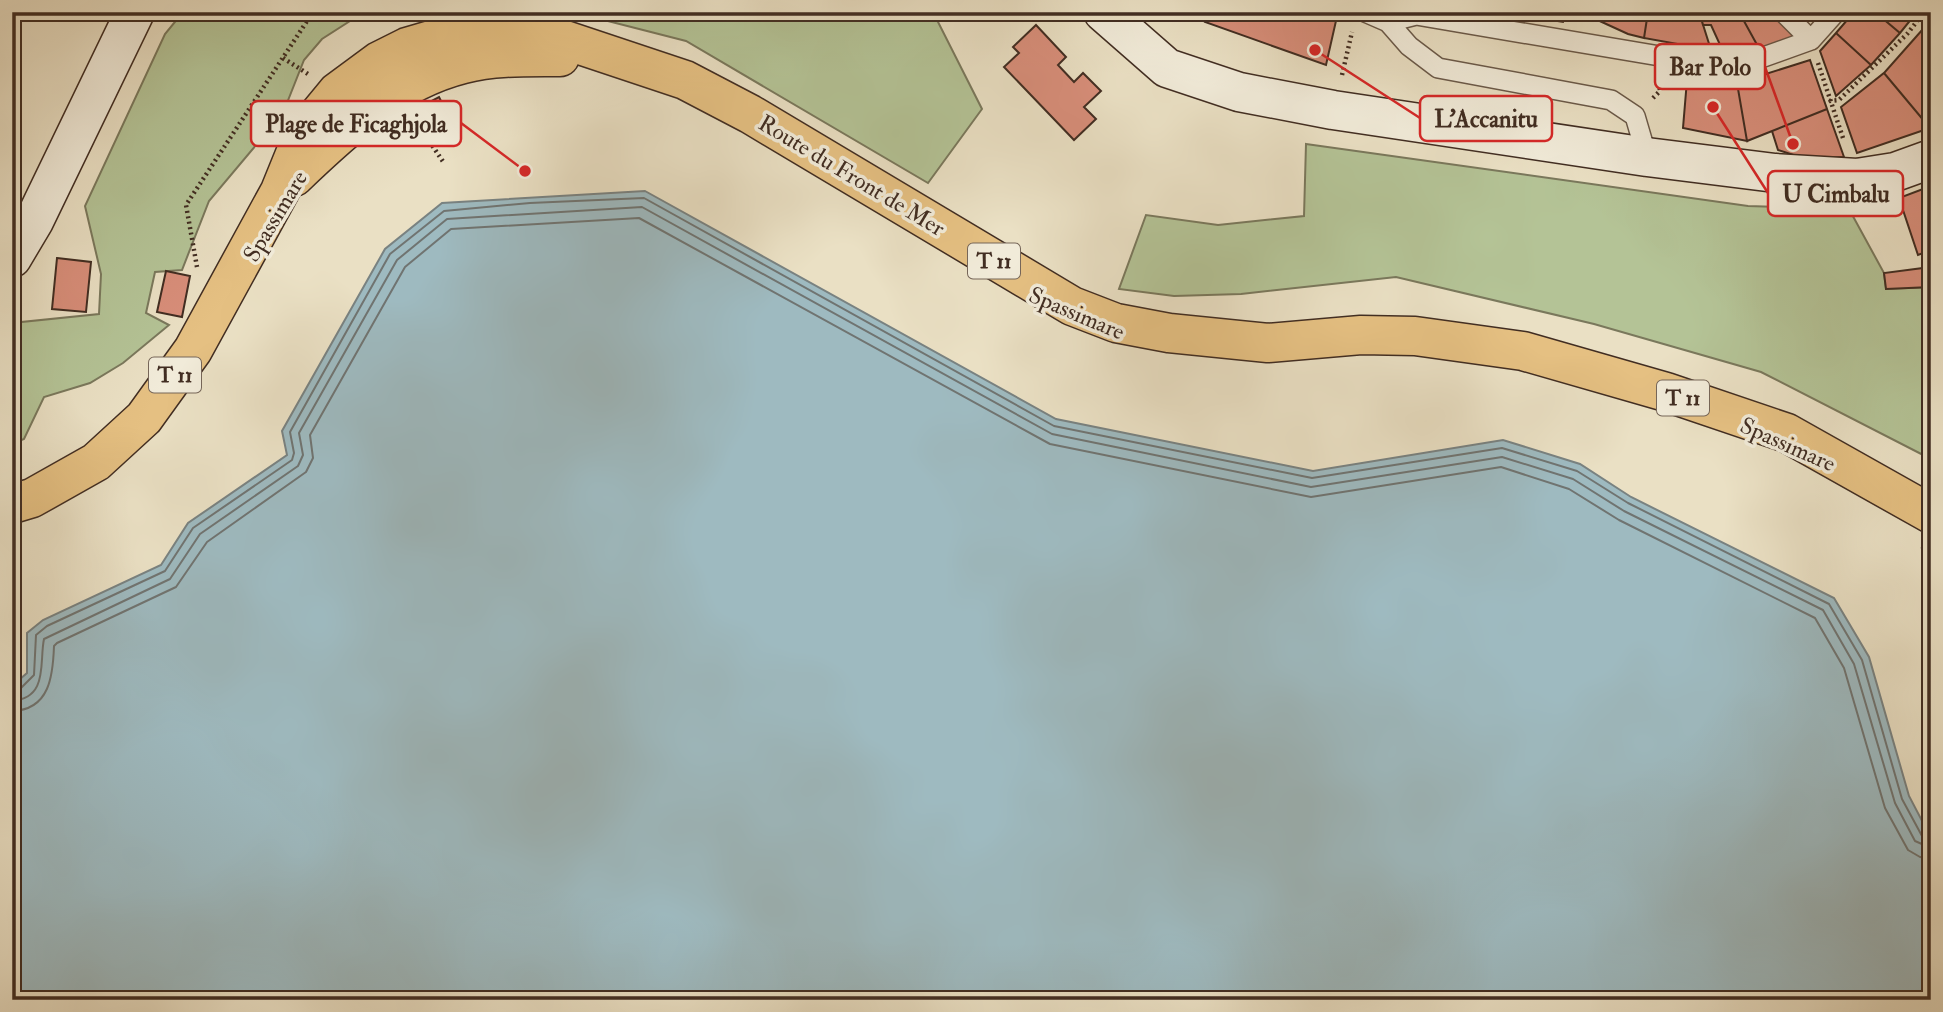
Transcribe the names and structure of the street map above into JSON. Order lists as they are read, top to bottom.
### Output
{
  "streets": {
    "main road": ["Route du Front de Mer", "T 11"]
  },
  "places": [
    "L'Accanitu",
    "U Cimbalu",
    "Bar Polo",
    "Plage de Ficaghjola"
  ]
}
